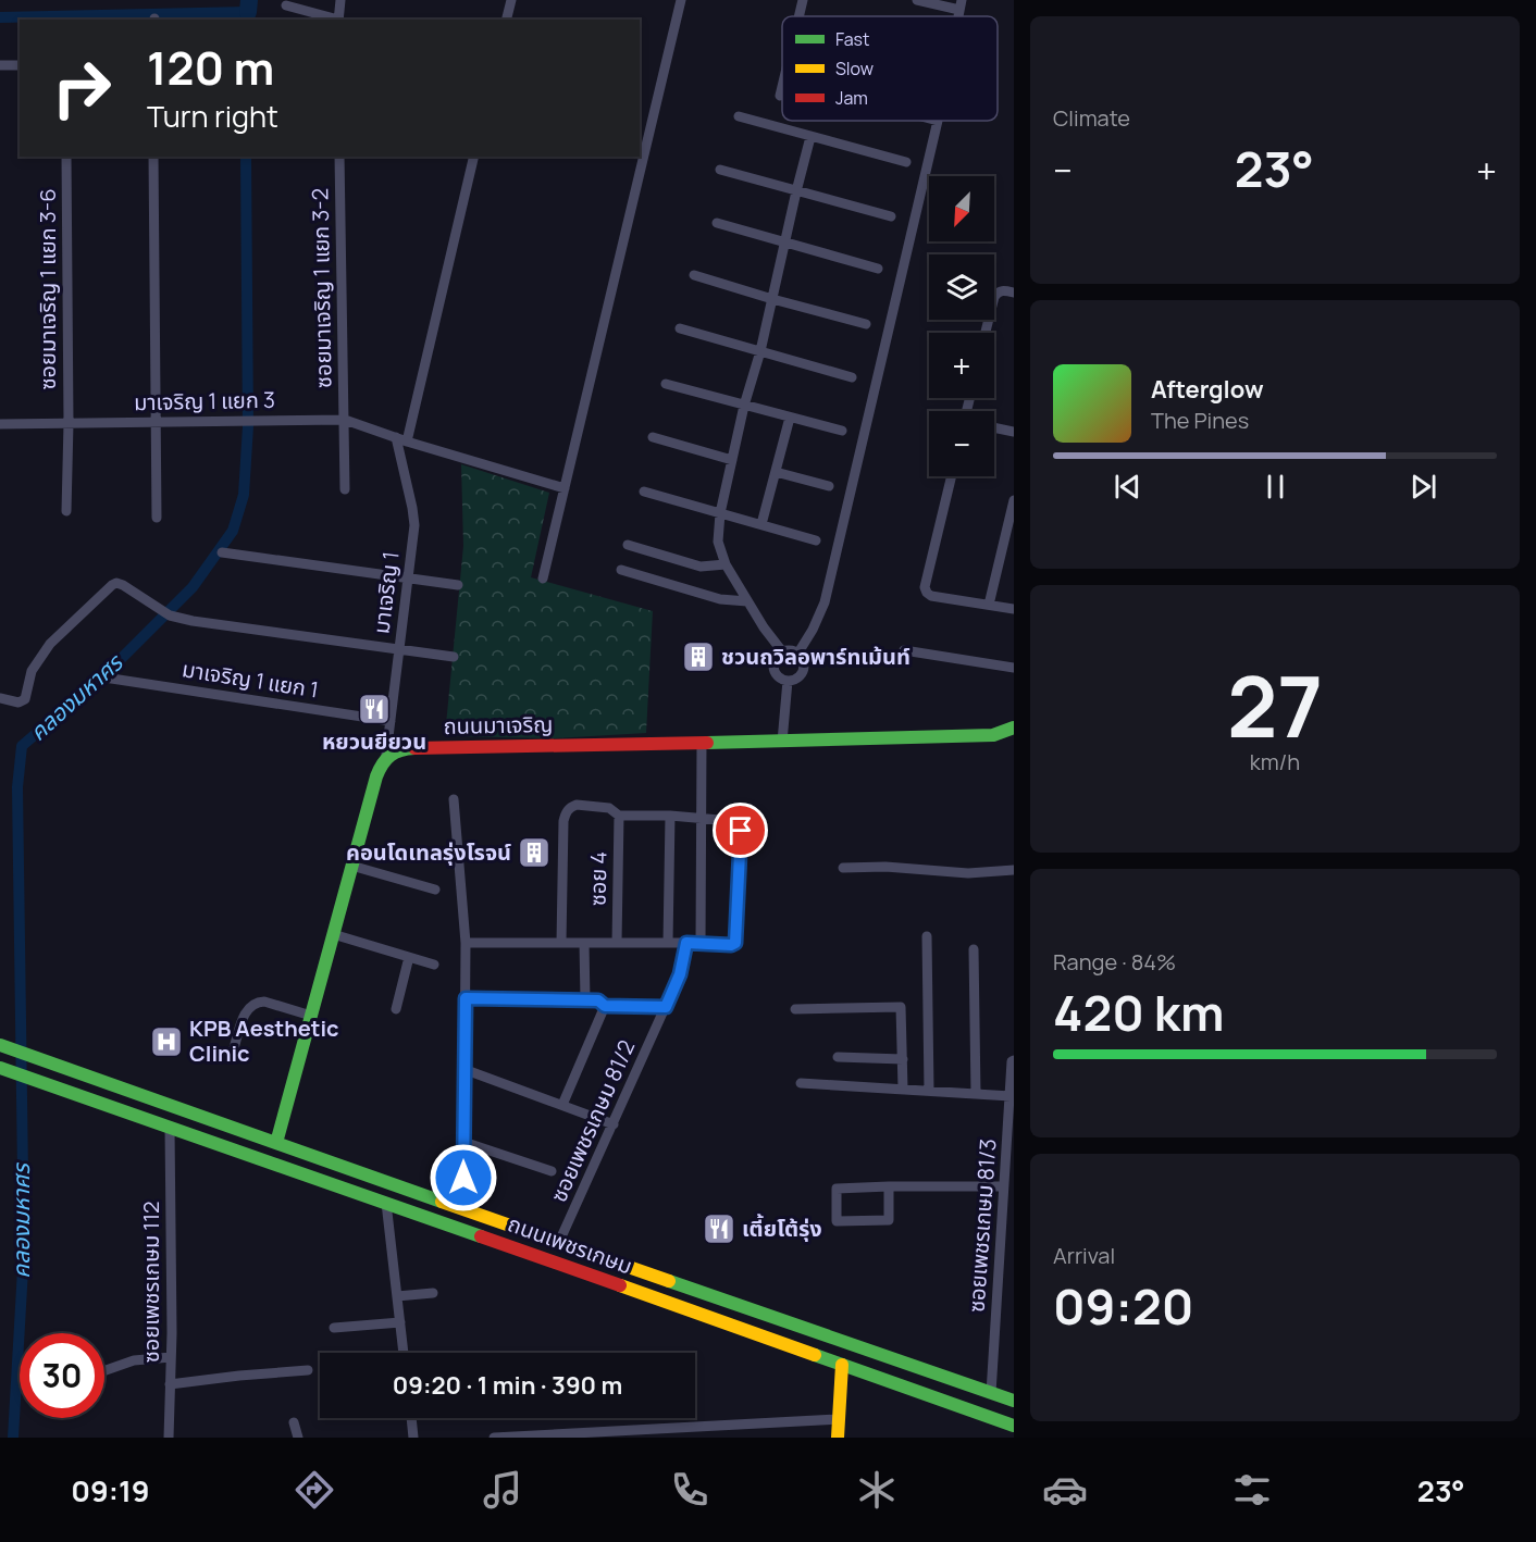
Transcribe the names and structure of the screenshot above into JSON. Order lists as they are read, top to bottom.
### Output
{
  "streets": {
    "main road": ["ถนนมาเจริญ", "ถนนเพชรเกษม"],
    "street": [
      "ซอยมาเจริญ 1 แยก 3-2",
      "ซอยมาเจริญ 1 แยก 3-6",
      "มาเจริญ 1 แยก 3",
      "มาเจริญ 1",
      "มาเจริญ 1 แยก 1",
      "ซอย 4",
      "ซอยเพชรเกษม 81/2",
      "ซอยเพชรเกษม 81/3",
      "ซอยเพชรเกษม 112"
    ]
  },
  "crossings": [
    ["ซอยมาเจริญ 1 แยก 3-2", "มาเจริญ 1 แยก 3"],
    ["ซอยมาเจริญ 1 แยก 3-6", "มาเจริญ 1 แยก 3"],
    ["มาเจริญ 1 แยก 3", "มาเจริญ 1"],
    ["มาเจริญ 1", "มาเจริญ 1 แยก 1"],
    ["มาเจริญ 1", "ถนนมาเจริญ"],
    ["ซอยเพชรเกษม 81/2", "ถนนเพชรเกษม"],
    ["ซอยเพชรเกษม 81/3", "ถนนเพชรเกษม"],
    ["ถนนเพชรเกษม", "ซอยเพชรเกษม 112"]
  ],
  "water": ["คลองมหาศร"],
  "places": {
    "building": ["ชวนถวิลอพาร์ทเม้นท์", "คอนโดเทลรุ่งโรจน์"],
    "restaurant": ["หยวนยียวน", "เตี้ยโต้รุ่ง"],
    "hospital": ["KPB Aesthetic Clinic"]
  },
  "legend": ["Fast", "Slow", "Jam"],
  "north": "bottom left",
  "page": {
    "tile": [
      "Climate",
      ["27", "km/h"],
      ["Range · 84%", "420 km"],
      ["Arrival", "09:20"]
    ],
    "turn": ["120 m", "Turn right"],
    "heat": ["−", "23°", "+"],
    "map_buttons": ["+", "−"],
    "song": ["Afterglow", "The Pines"],
    "limit": "30",
    "trip": "09:20 · 1 min · 390 m",
    "tabs": ["09:19", "23°"]
  }
}
